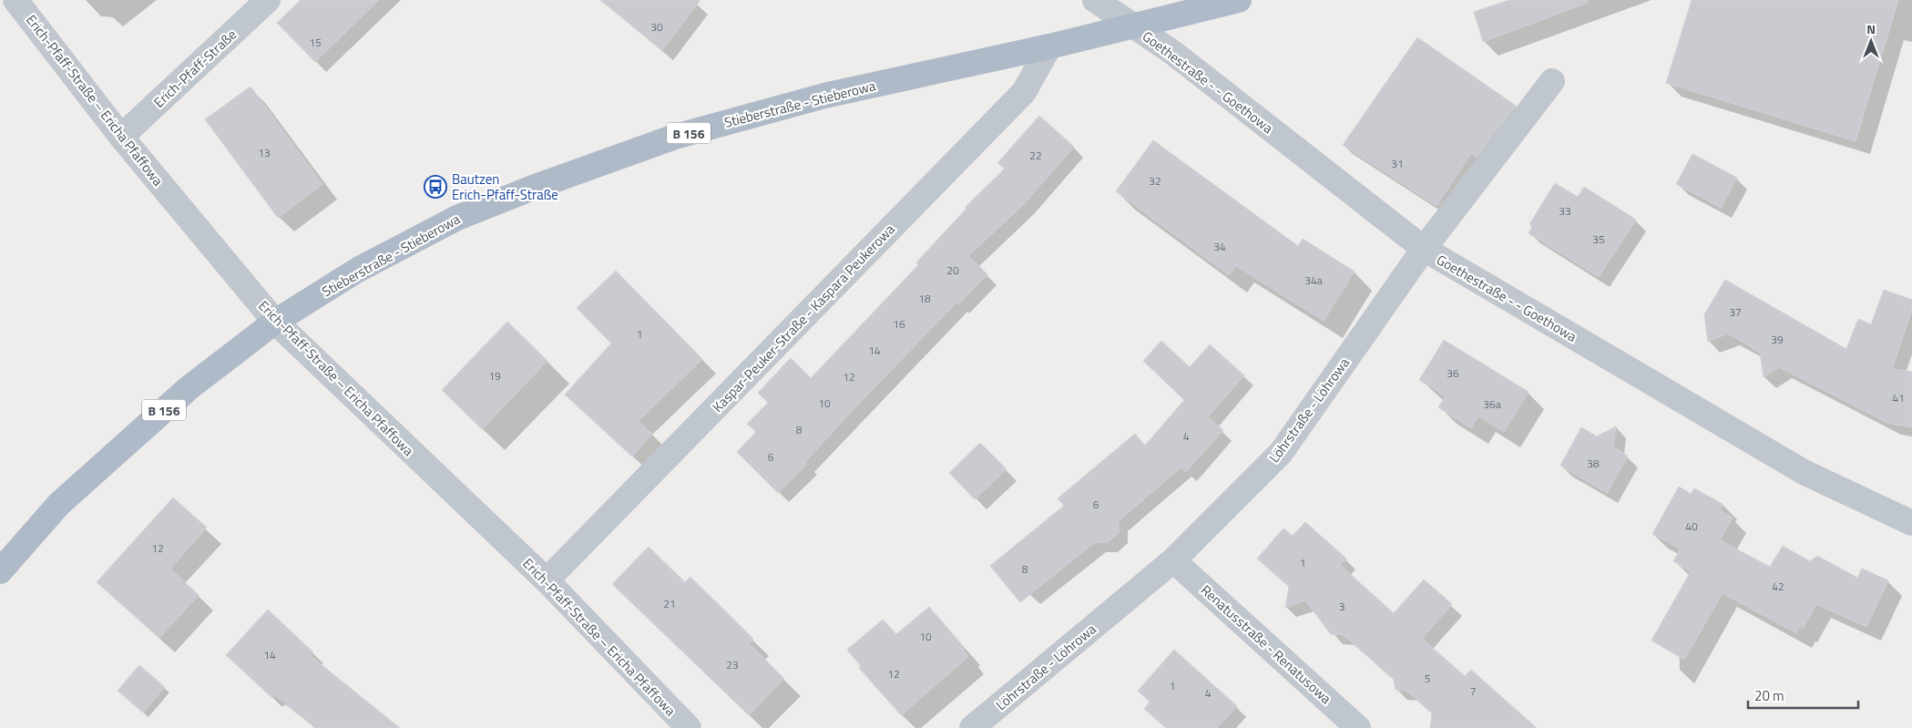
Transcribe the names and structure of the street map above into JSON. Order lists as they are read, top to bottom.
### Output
{
  "streets": {
    "main road": ["Stieberstraße - Stieberowa", "B 156"],
    "street": [
      "Erich-Pfaff-Straße",
      "Goethestraße - - Goethowa",
      "Erich-Pfaff-Straße – Ericha Pfaffowa",
      "Kaspar-Peuker-Straße - Kaspara Peukerowa",
      "Löhrstraße - Löhrowa",
      "Renatusstraße - Renatusowa"
    ]
  },
  "crossings": [
    ["Erich-Pfaff-Straße", "Erich-Pfaff-Straße – Ericha Pfaffowa"],
    ["Goethestraße - - Goethowa", "Stieberstraße - Stieberowa"],
    ["Goethestraße - - Goethowa", "Löhrstraße - Löhrowa"],
    ["Erich-Pfaff-Straße – Ericha Pfaffowa", "Stieberstraße - Stieberowa"],
    ["Erich-Pfaff-Straße – Ericha Pfaffowa", "Kaspar-Peuker-Straße - Kaspara Peukerowa"],
    ["Stieberstraße - Stieberowa", "Kaspar-Peuker-Straße - Kaspara Peukerowa"],
    ["Löhrstraße - Löhrowa", "Renatusstraße - Renatusowa"]
  ],
  "places": {
    "bus stop": ["Bautzen Erich-Pfaff-Straße"]
  },
  "house_numbers": [
    "30",
    "15",
    "13",
    "22",
    "31",
    "32",
    "33",
    "35",
    "34",
    "20",
    "34a",
    "18",
    "37",
    "16",
    "1",
    "39",
    "14",
    "36",
    "19",
    "12",
    "41",
    "10",
    "36a",
    "8",
    "4",
    "6",
    "38",
    "6",
    "40",
    "12",
    "1",
    "8",
    "42",
    "21",
    "3",
    "10",
    "14",
    "23",
    "12",
    "5",
    "1",
    "7",
    "4"
  ],
  "scale_bar": "20 m",
  "north": "top"
}
